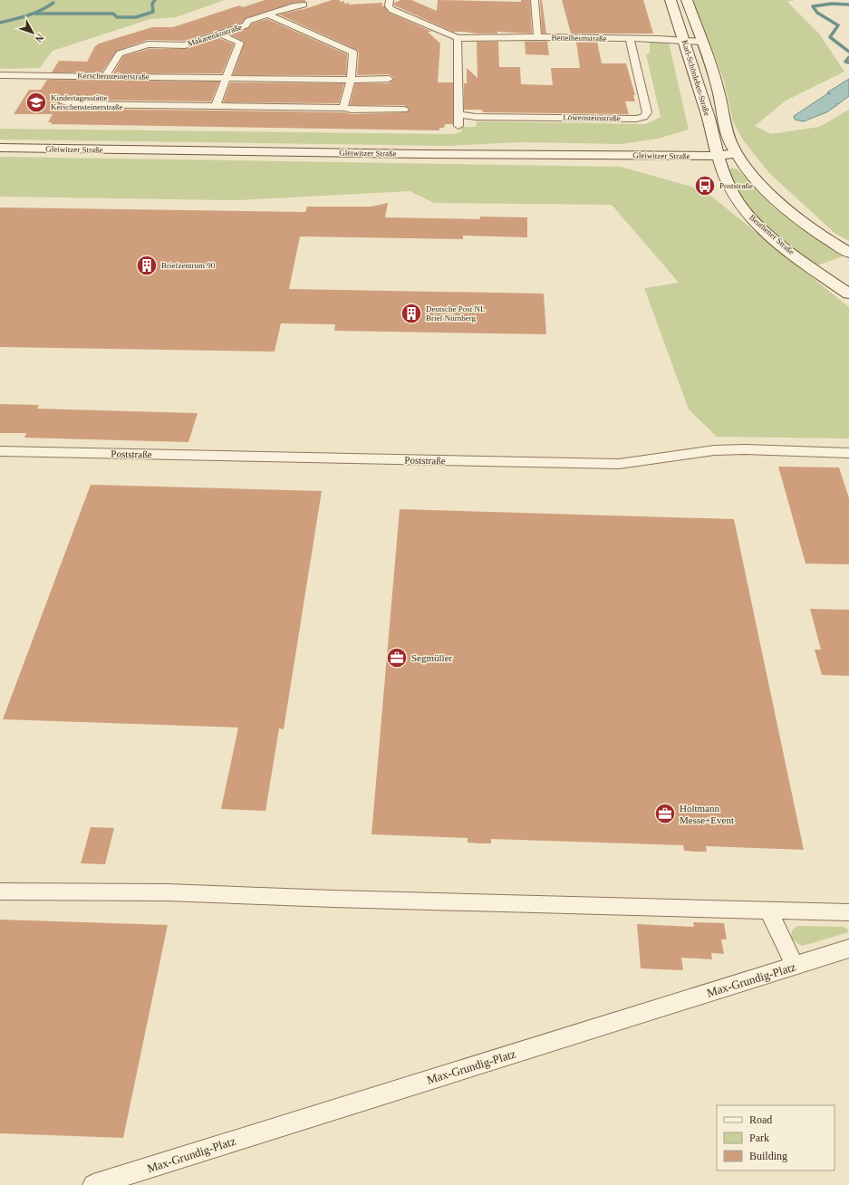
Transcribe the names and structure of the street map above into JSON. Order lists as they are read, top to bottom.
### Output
{
  "streets": {
    "main road": ["Karl-Schönleben-Straße", "Gleiwitzer Straße", "Beuthener Straße"],
    "street": [
      "Makarenkostraße",
      "Bettelheimstraße",
      "Kerschensteinerstraße",
      "Löwensteinstraße",
      "Poststraße",
      "Max-Grundig-Platz"
    ]
  },
  "crossings": [
    ["Makarenkostraße", "Kerschensteinerstraße"],
    ["Bettelheimstraße", "Karl-Schönleben-Straße"],
    ["Bettelheimstraße", "Löwensteinstraße"],
    ["Karl-Schönleben-Straße", "Gleiwitzer Straße"],
    ["Karl-Schönleben-Straße", "Beuthener Straße"],
    ["Gleiwitzer Straße", "Beuthener Straße"]
  ],
  "places": {
    "school or university": ["Kindertagesstätte Kerschensteinerstraße"],
    "bus stop": ["Poststraße"],
    "building": ["Briefzentrum 90", "Deutsche Post NL Brief Nürnberg"],
    "office": ["Segmüller", "Holtmann Messe+Event"]
  },
  "legend": ["Road", "Park", "Building"],
  "north": "bottom right"
}
